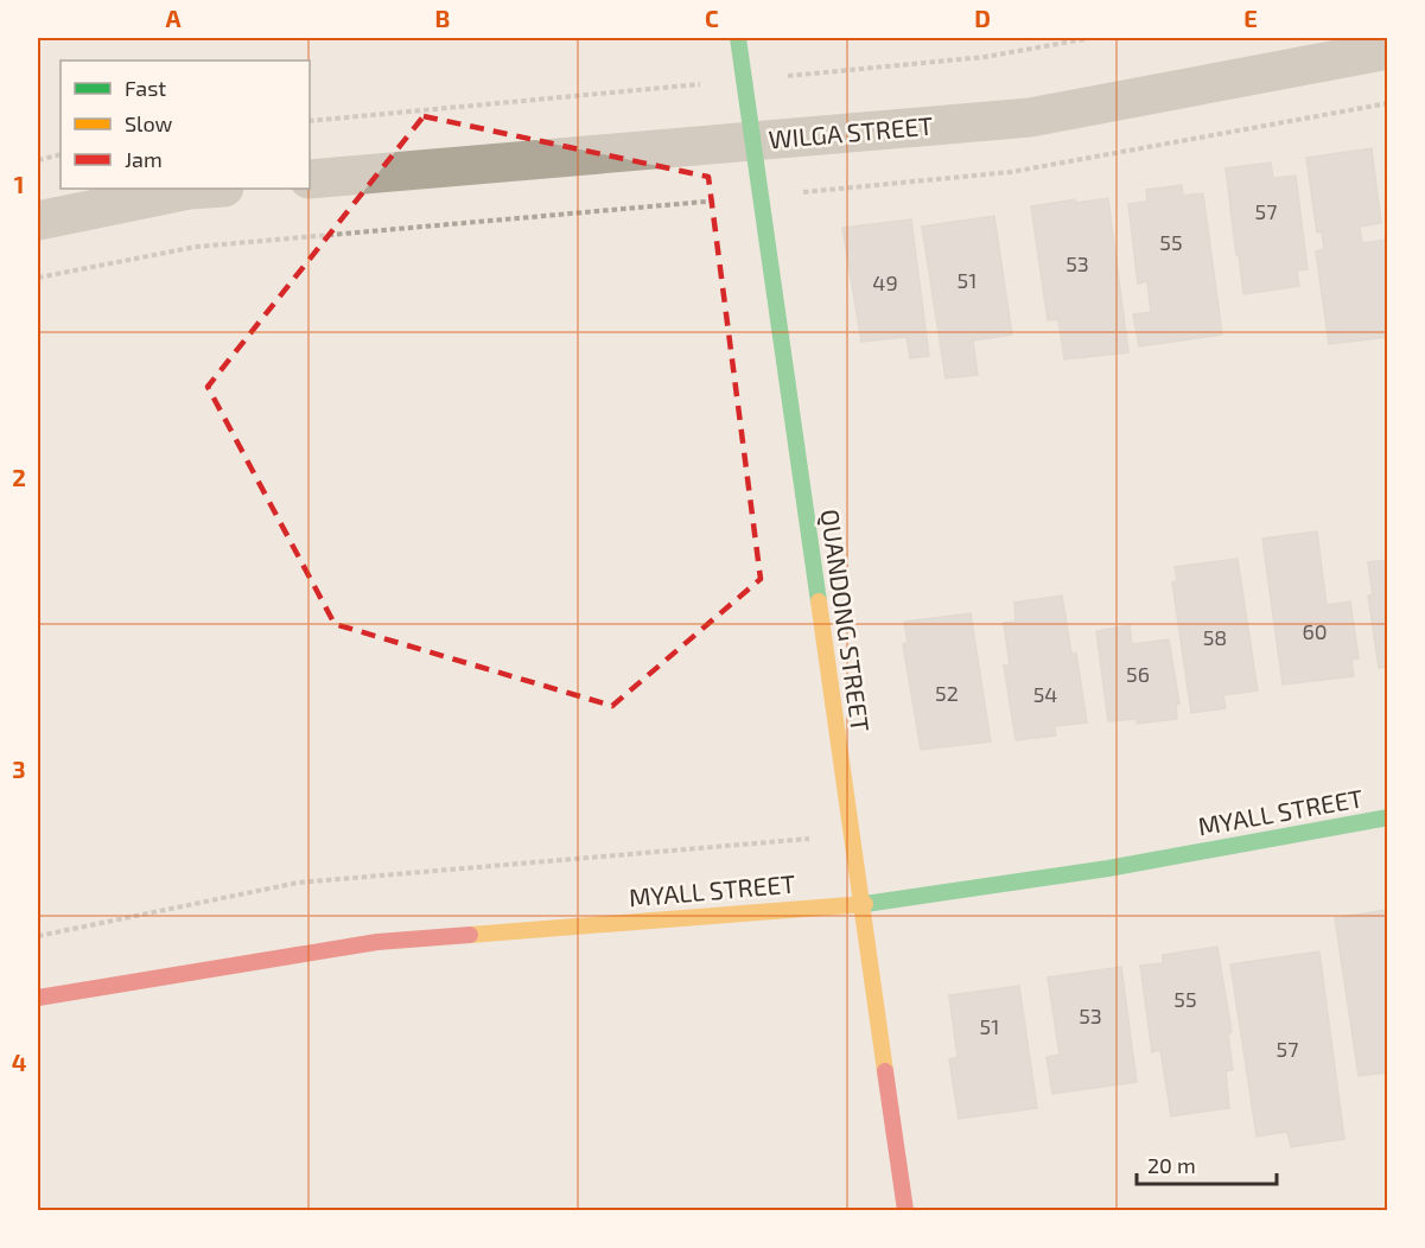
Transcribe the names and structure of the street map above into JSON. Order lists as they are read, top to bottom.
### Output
{
  "streets": {
    "street": ["WILGA STREET", "QUANDONG STREET", "MYALL STREET"]
  },
  "crossings": [
    ["WILGA STREET", "QUANDONG STREET"],
    ["QUANDONG STREET", "MYALL STREET"]
  ],
  "house_numbers": [
    "57",
    "55",
    "53",
    "51",
    "49",
    "60",
    "58",
    "56",
    "52",
    "54",
    "55",
    "53",
    "51",
    "57"
  ],
  "legend": ["Fast", "Slow", "Jam"],
  "scale_bar": "20 m",
  "grid": {
    "columns": [
      "A",
      "B",
      "C",
      "D",
      "E"
    ],
    "rows": [
      "1",
      "2",
      "3",
      "4"
    ]
  }
}
